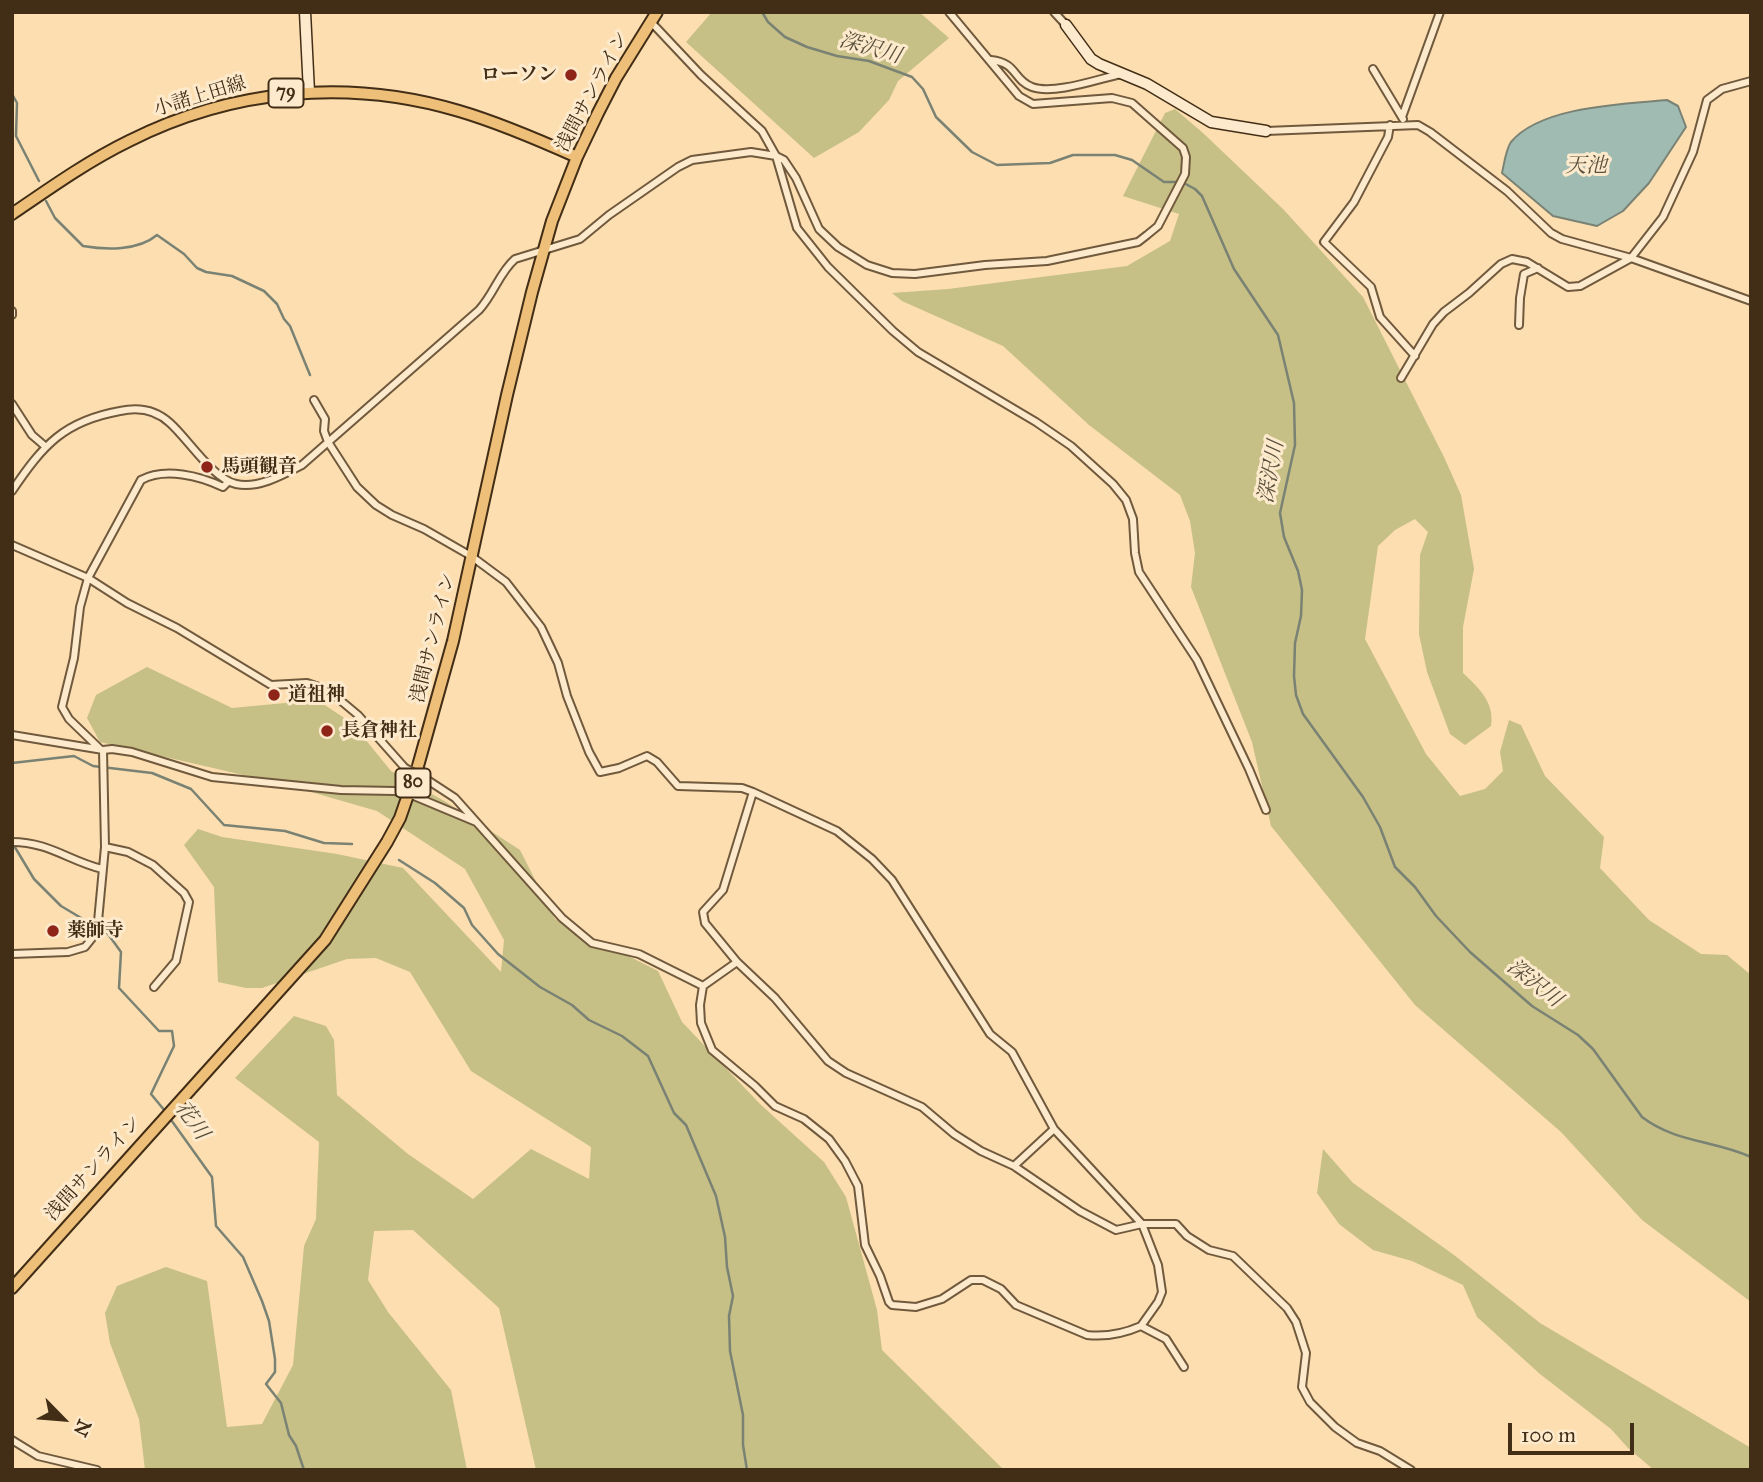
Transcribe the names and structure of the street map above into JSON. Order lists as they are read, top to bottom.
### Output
{
  "streets": {
    "main road": [
      "浅間サンライン",
      "79",
      "小諸上田線",
      "80"
    ]
  },
  "crossings": [
    ["浅間サンライン", "小諸上田線"]
  ],
  "water": ["深沢川", "天池", "花川"],
  "places": [
    "ローソン",
    "馬頭観音",
    "道祖神",
    "長倉神社",
    "薬師寺"
  ],
  "scale_bar": "100 m",
  "north": "bottom right"
}
